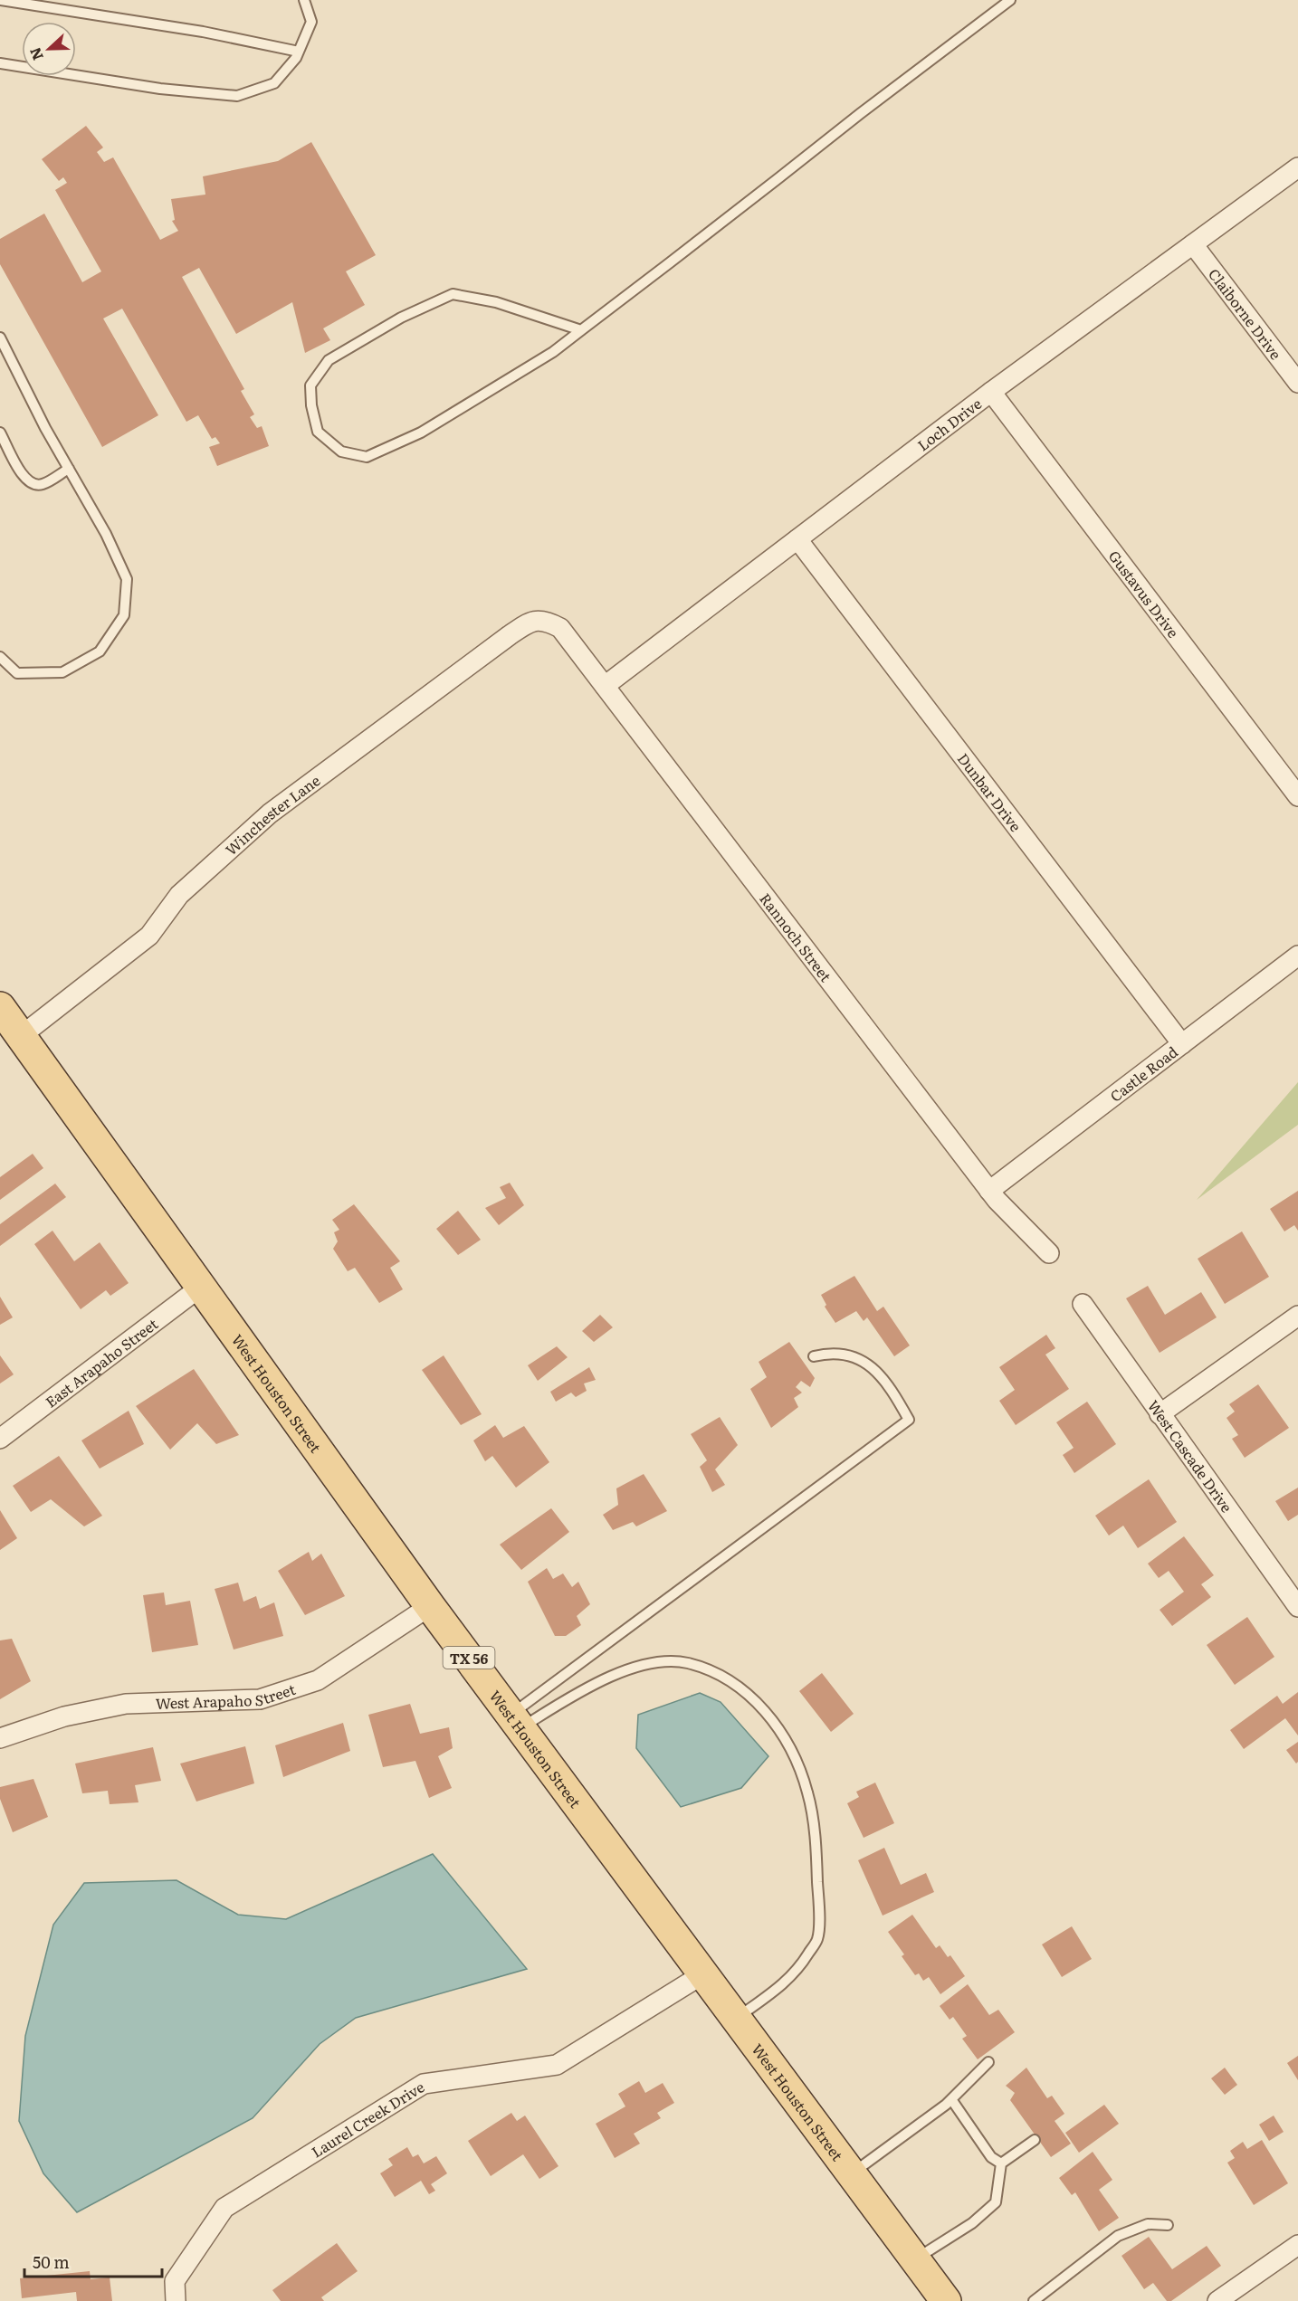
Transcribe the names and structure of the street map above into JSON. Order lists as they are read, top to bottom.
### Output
{
  "streets": {
    "main road": ["West Houston Street", "TX 56"],
    "street": [
      "Claiborne Drive",
      "Loch Drive",
      "Gustavus Drive",
      "Dunbar Drive",
      "Winchester Lane",
      "Rannoch Street",
      "Castle Road",
      "East Arapaho Street",
      "West Cascade Drive",
      "West Arapaho Street",
      "Laurel Creek Drive"
    ]
  },
  "crossings": [
    ["Claiborne Drive", "Loch Drive"],
    ["Loch Drive", "Gustavus Drive"],
    ["Loch Drive", "Dunbar Drive"],
    ["Loch Drive", "Rannoch Street"],
    ["Dunbar Drive", "Castle Road"],
    ["Winchester Lane", "Rannoch Street"],
    ["Winchester Lane", "West Houston Street"],
    ["Rannoch Street", "Castle Road"],
    ["East Arapaho Street", "West Houston Street"],
    ["West Houston Street", "West Arapaho Street"],
    ["West Houston Street", "Laurel Creek Drive"]
  ],
  "scale_bar": "50 m",
  "north": "left"
}
